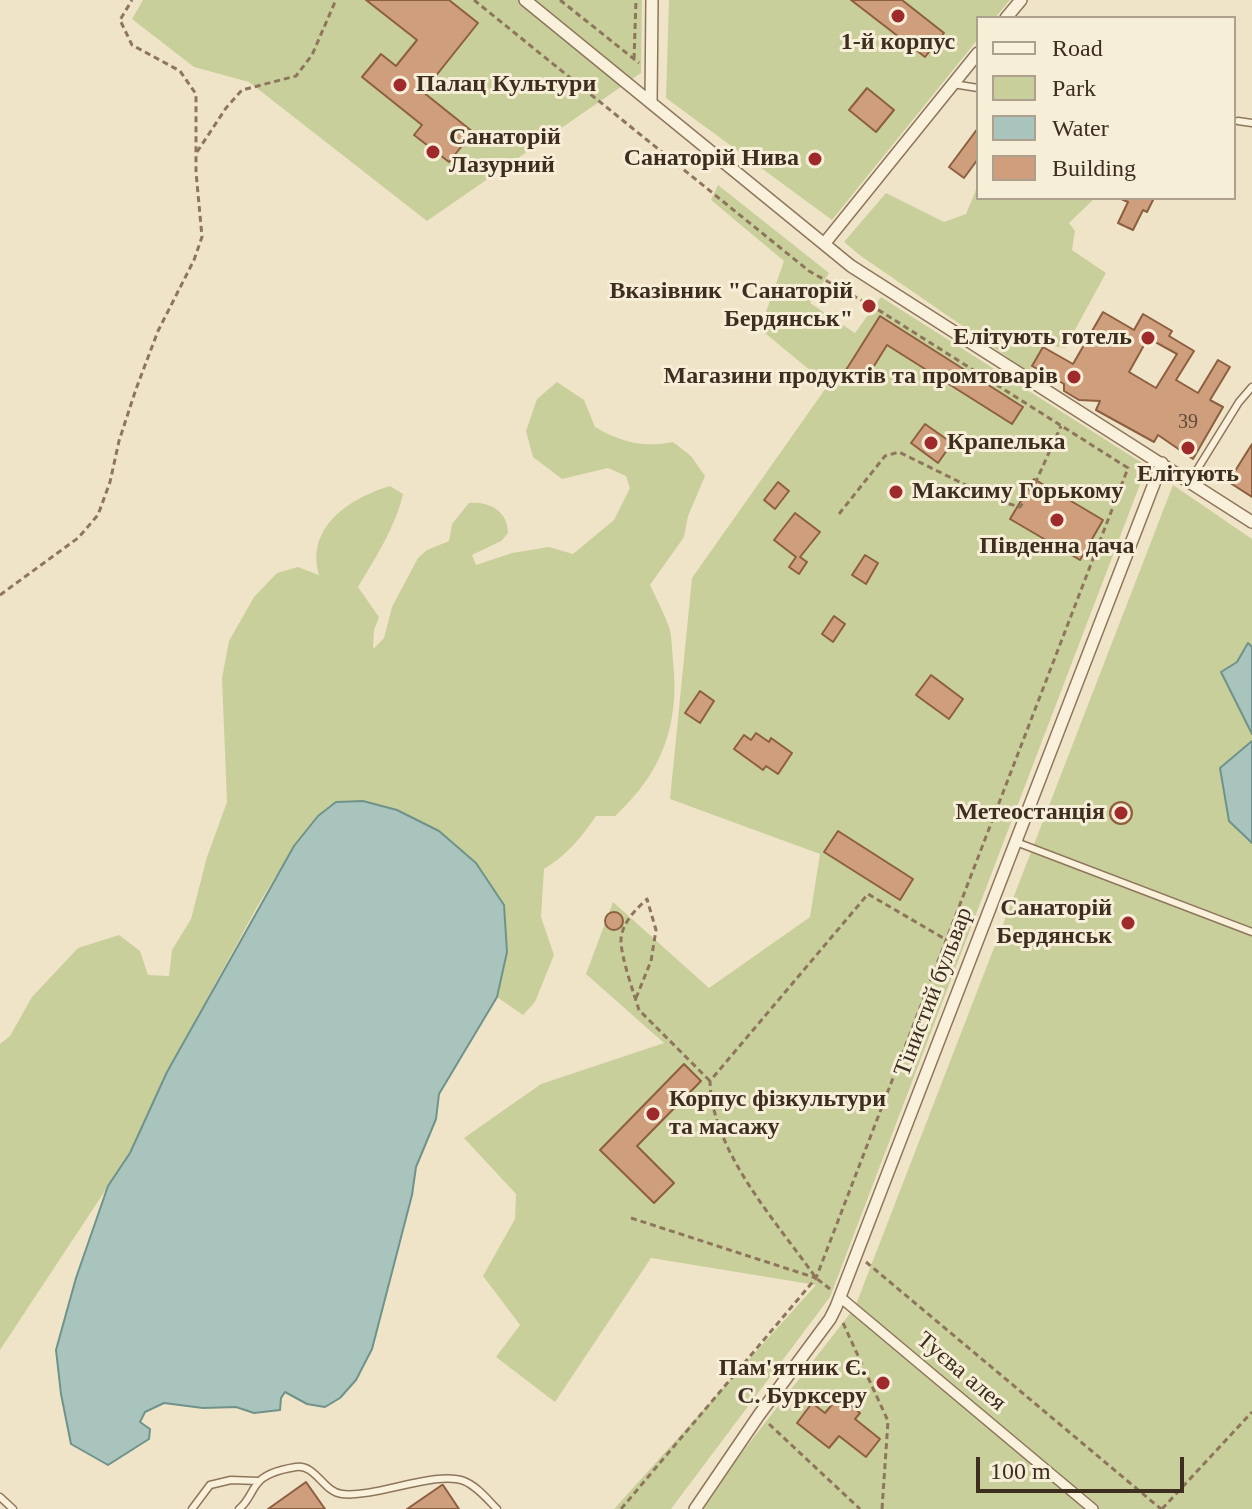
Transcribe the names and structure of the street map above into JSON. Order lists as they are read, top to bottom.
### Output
{
  "streets": {
    "street": ["Тінистий бульвар", "Туєва алея"]
  },
  "crossings": [
    ["Тінистий бульвар", "Туєва алея"]
  ],
  "places": [
    "1-й корпус",
    "Палац Культури",
    "Санаторій Лазурний",
    "Санаторій Нива",
    "Вказівник \"Санаторій Бердянськ\"",
    "Елітують готель",
    "Магазини продуктів та промтоварів",
    "Крапелька",
    "Елітують",
    "Максиму Горькому",
    "Південна дача",
    "Метеостанція",
    "Санаторій Бердянськ",
    "Корпус фізкультури та масажу",
    "Пам'ятник Є. С. Бурксеру"
  ],
  "house_numbers": ["39"],
  "legend": [
    "Road",
    "Park",
    "Water",
    "Building"
  ],
  "scale_bar": "100 m"
}
